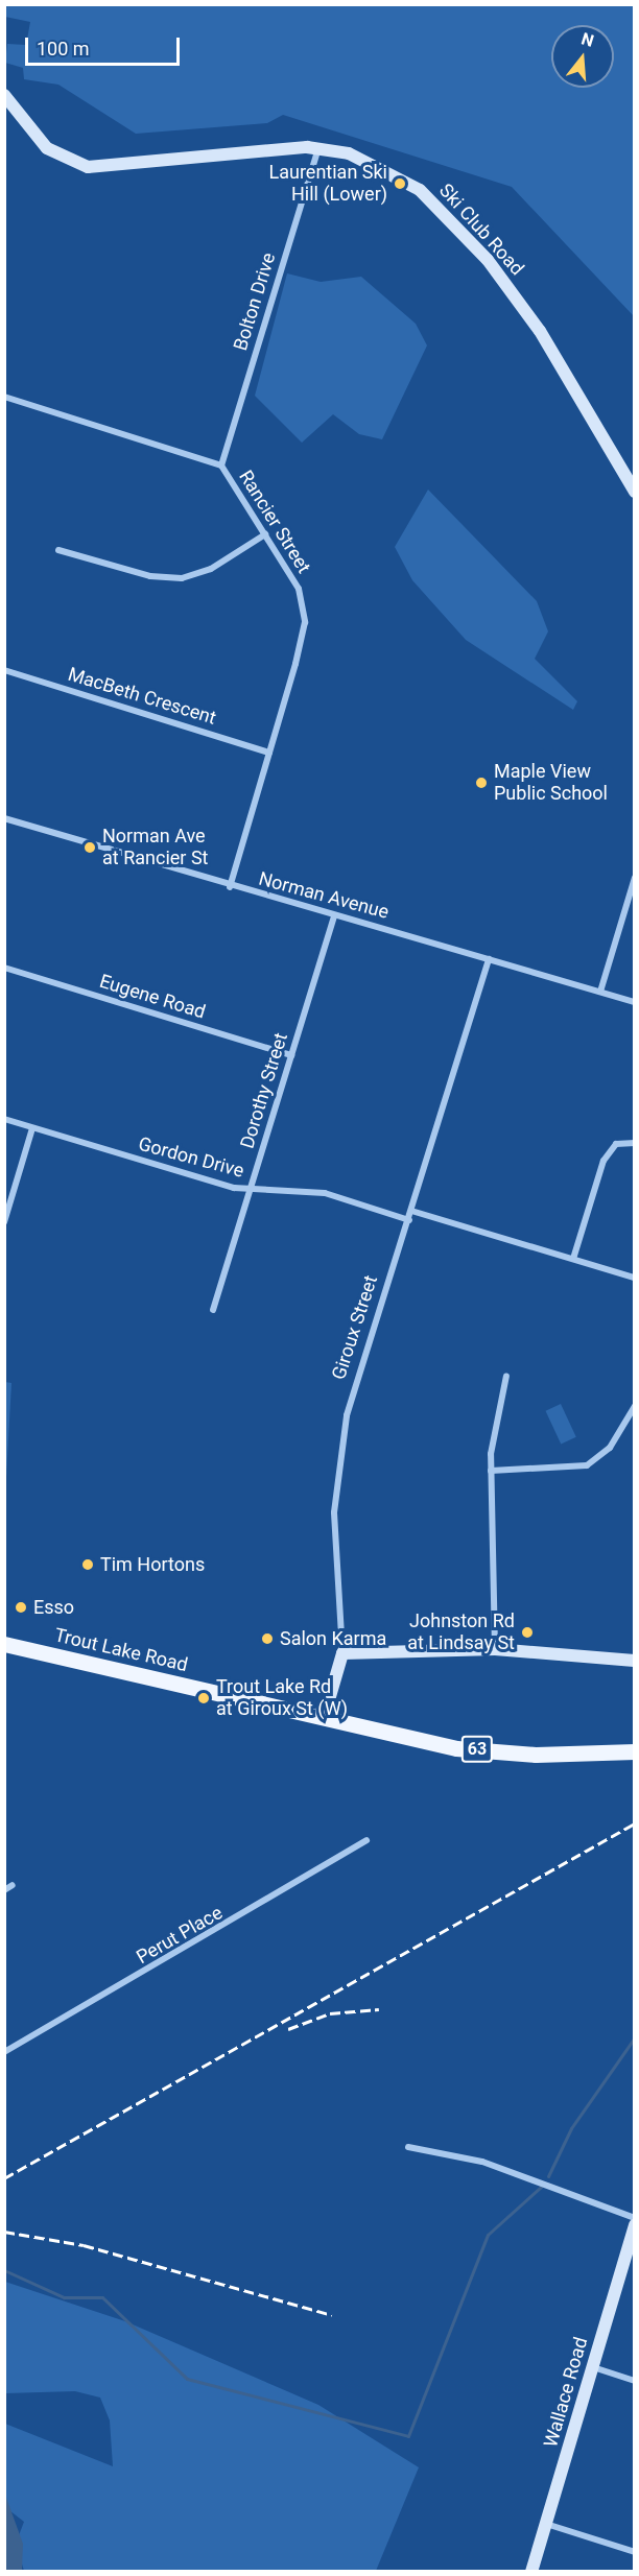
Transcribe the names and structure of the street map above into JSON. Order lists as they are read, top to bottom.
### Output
{
  "streets": {
    "main road": ["Trout Lake Road", "63"],
    "street": [
      "Ski Club Road",
      "Bolton Drive",
      "Rancier Street",
      "MacBeth Crescent",
      "Norman Avenue",
      "Eugene Road",
      "Dorothy Street",
      "Gordon Drive",
      "Giroux Street",
      "Perut Place",
      "Wallace Road"
    ]
  },
  "crossings": [
    ["Ski Club Road", "Bolton Drive"],
    ["Bolton Drive", "Rancier Street"],
    ["Rancier Street", "MacBeth Crescent"],
    ["Rancier Street", "Norman Avenue"],
    ["Norman Avenue", "Dorothy Street"],
    ["Norman Avenue", "Giroux Street"],
    ["Eugene Road", "Dorothy Street"],
    ["Dorothy Street", "Gordon Drive"],
    ["Gordon Drive", "Giroux Street"],
    ["Giroux Street", "Trout Lake Road"]
  ],
  "places": [
    "Laurentian Ski Hill (Lower)",
    "Maple View Public School",
    "Norman Ave at Rancier St",
    "Tim Hortons",
    "Esso",
    "Johnston Rd at Lindsay St",
    "Salon Karma",
    "Trout Lake Rd at Giroux St (W)"
  ],
  "scale_bar": "100 m",
  "north": "top"
}
